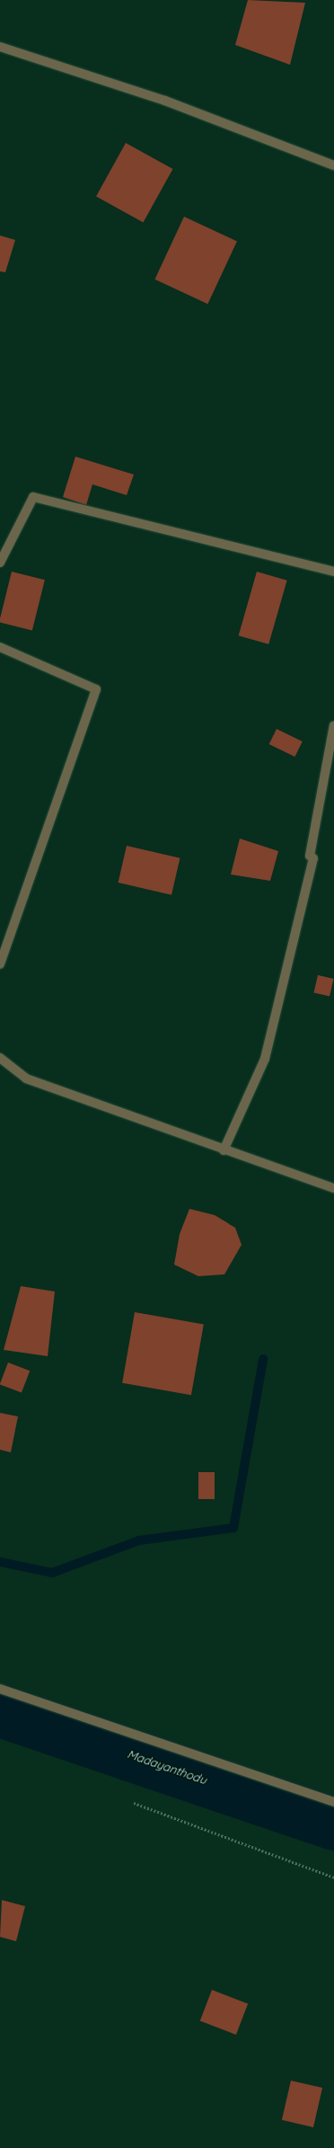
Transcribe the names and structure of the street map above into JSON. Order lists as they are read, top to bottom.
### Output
{
  "water": ["Madayanthodu"]
}
